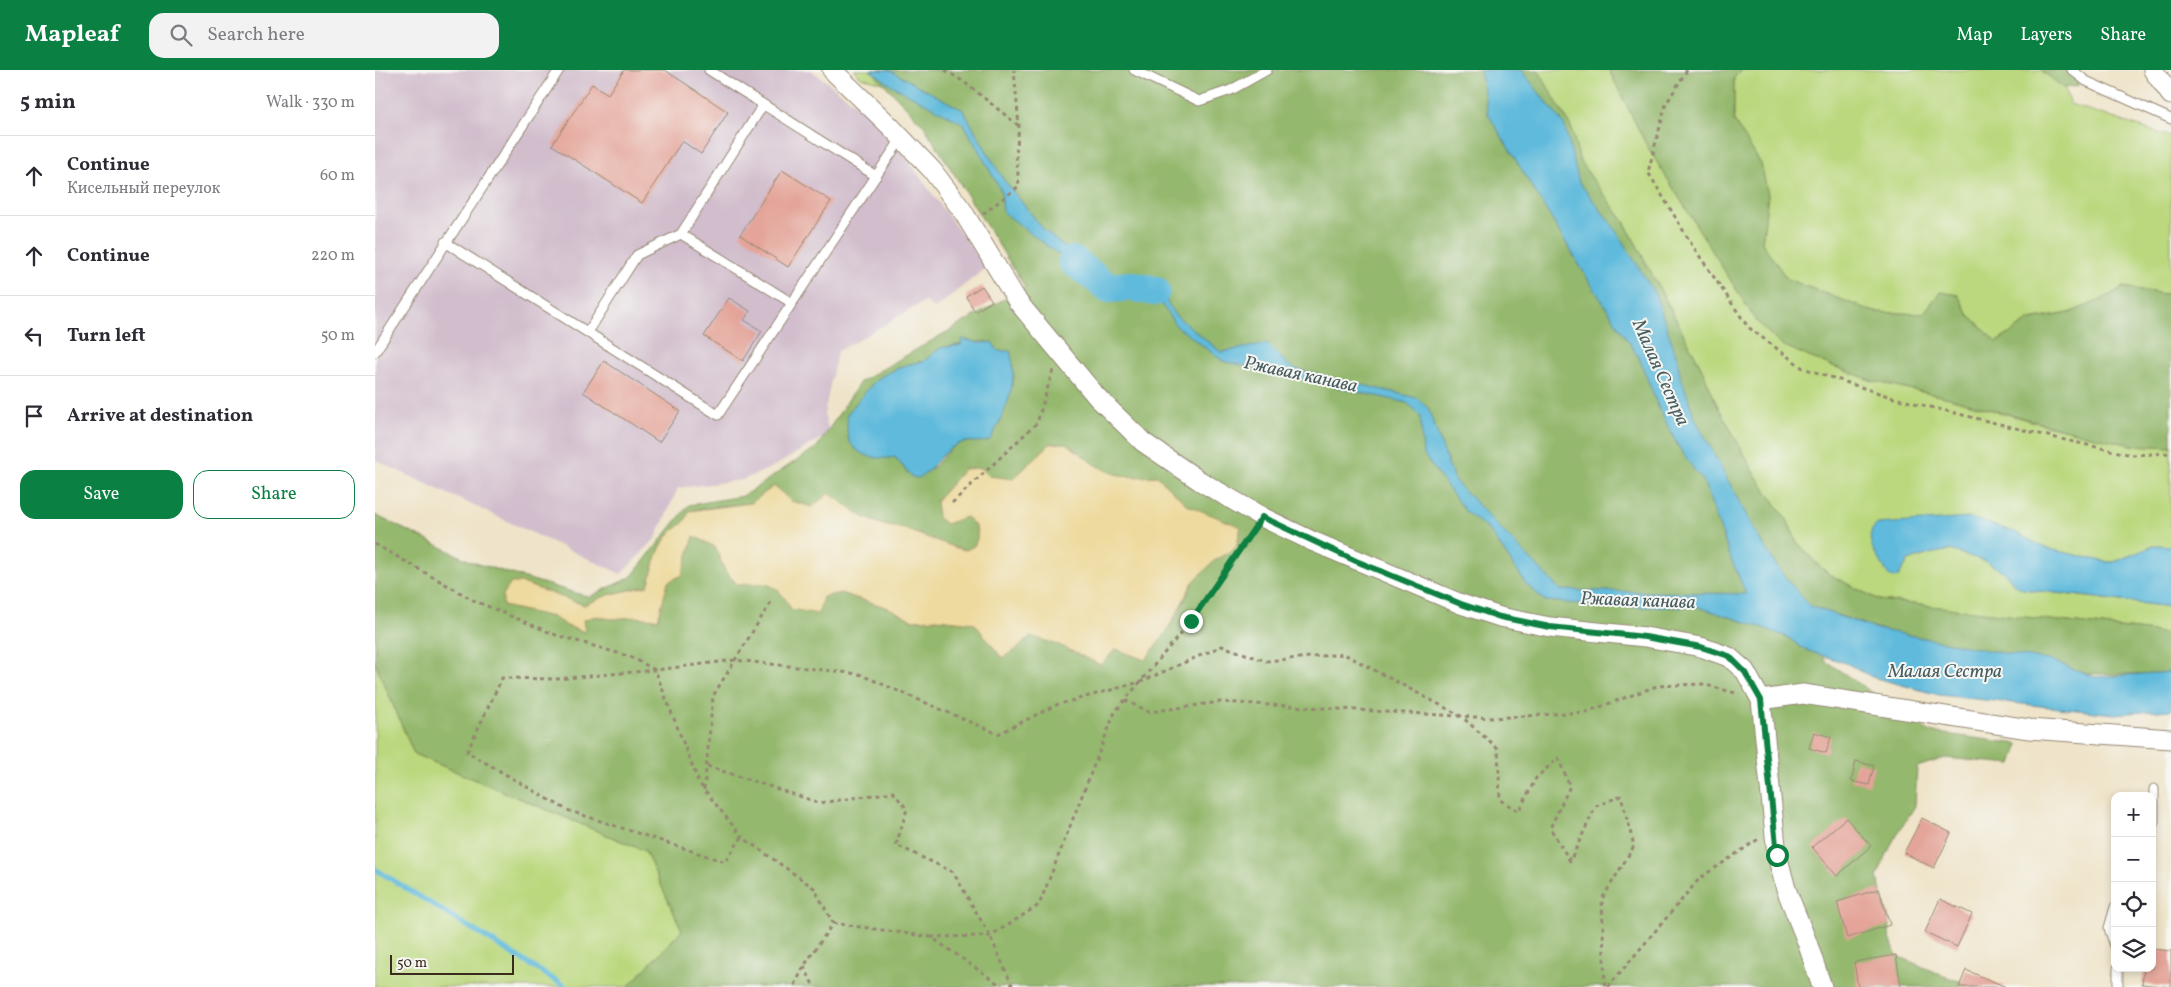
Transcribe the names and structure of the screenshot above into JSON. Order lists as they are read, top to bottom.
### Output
{
  "water": ["Малая Сестра", "Ржавая канава"],
  "scale_bar": "50 m",
  "page": {
    "header": "Mapleaf",
    "search": "Search here",
    "nav": ["Map", "Layers", "Share"],
    "heading": ["5 min", "Walk · 330 m"],
    "list": [
      ["Continue", "Кисельный переулок", "60 m"],
      ["Continue", "220 m"],
      ["Turn left", "50 m"],
      "Arrive at destination"
    ],
    "buttons": ["Save", "Share"],
    "map_buttons": ["+", "−"],
    "scale": "50 m"
  }
}
